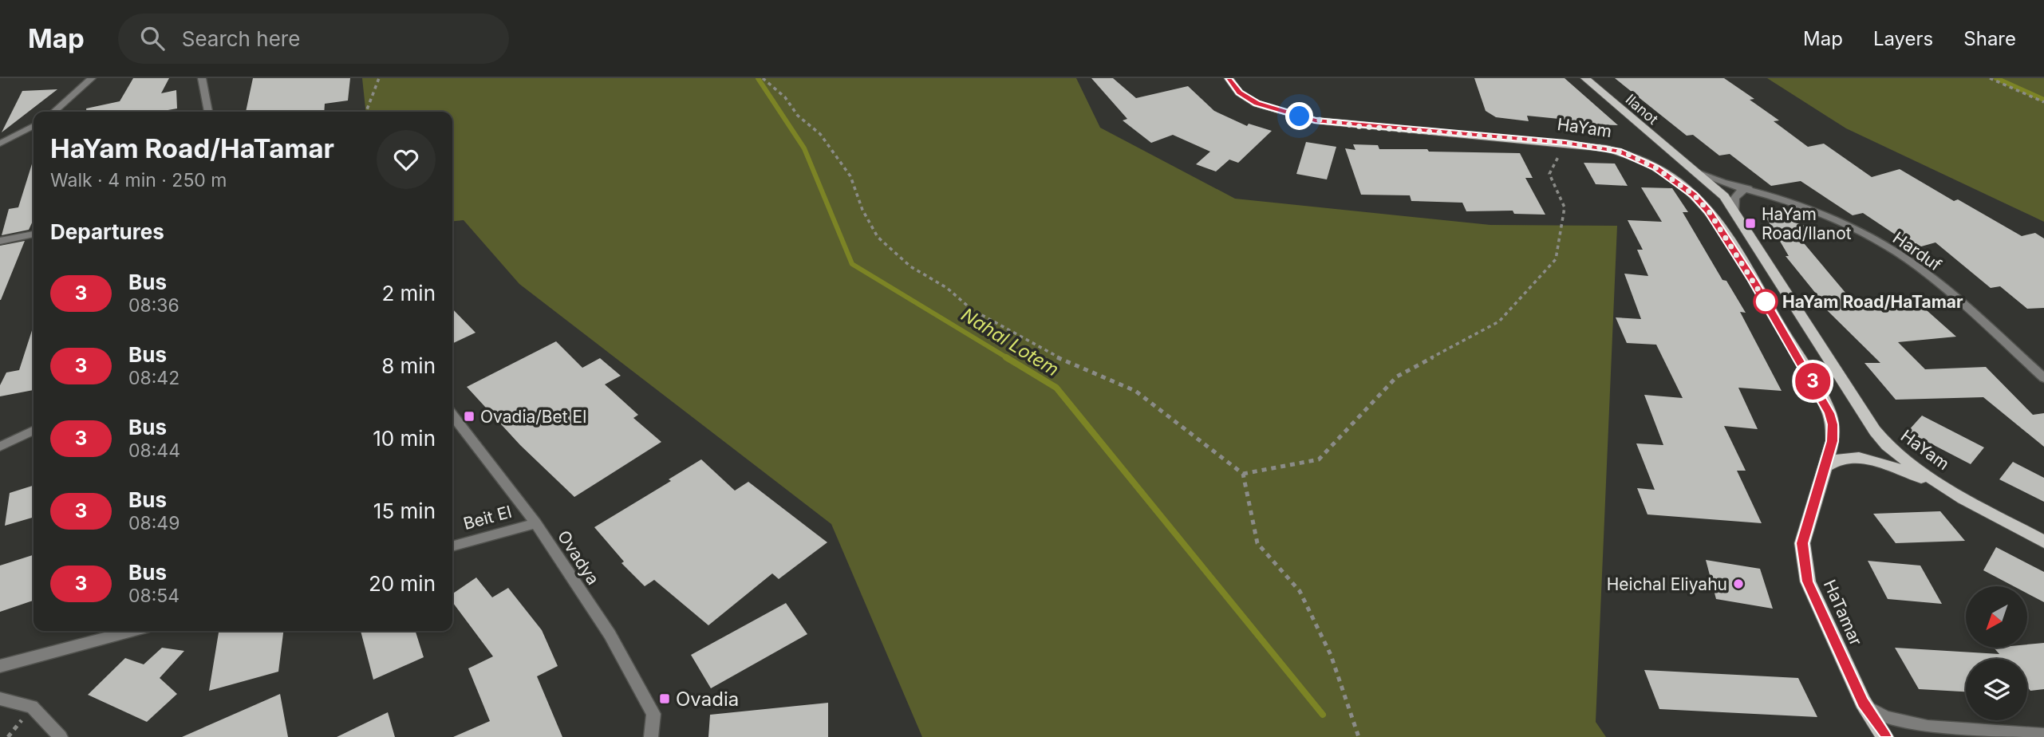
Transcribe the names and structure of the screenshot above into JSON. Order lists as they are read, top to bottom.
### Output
{
  "streets": {
    "main road": ["Ilanot", "HaYam", "HaTamar"],
    "street": ["Harduf", "Beit El", "Ovadya"]
  },
  "crossings": [
    ["Ilanot", "HaYam"],
    ["HaYam", "Harduf"],
    ["HaYam", "HaTamar"],
    ["Beit El", "Ovadya"]
  ],
  "water": ["Nahal Lotem"],
  "places": {
    "transit": ["HaYam Road/Ilanot", "Ovadia/Bet El", "Ovadia"],
    "other": ["HaYam Road/HaTamar", "Heichal Eliyahu"]
  },
  "lines": ["bus line 3"],
  "north": "bottom left",
  "page": {
    "header": "Map",
    "search": "Search here",
    "nav": ["Map", "Layers", "Share"],
    "on_map": "3",
    "heading": [
      ["HaYam Road/HaTamar", "Walk · 4 min · 250 m"],
      "Departures"
    ],
    "list": [
      {
        "mark": "3",
        "name": "Bus",
        "note": "08:36",
        "value": "2 min"
      },
      {
        "mark": "3",
        "name": "Bus",
        "note": "08:42",
        "value": "8 min"
      },
      {
        "mark": "3",
        "name": "Bus",
        "note": "08:44",
        "value": "10 min"
      },
      {
        "mark": "3",
        "name": "Bus",
        "note": "08:49",
        "value": "15 min"
      },
      {
        "mark": "3",
        "name": "Bus",
        "note": "08:54",
        "value": "20 min"
      }
    ]
  }
}
